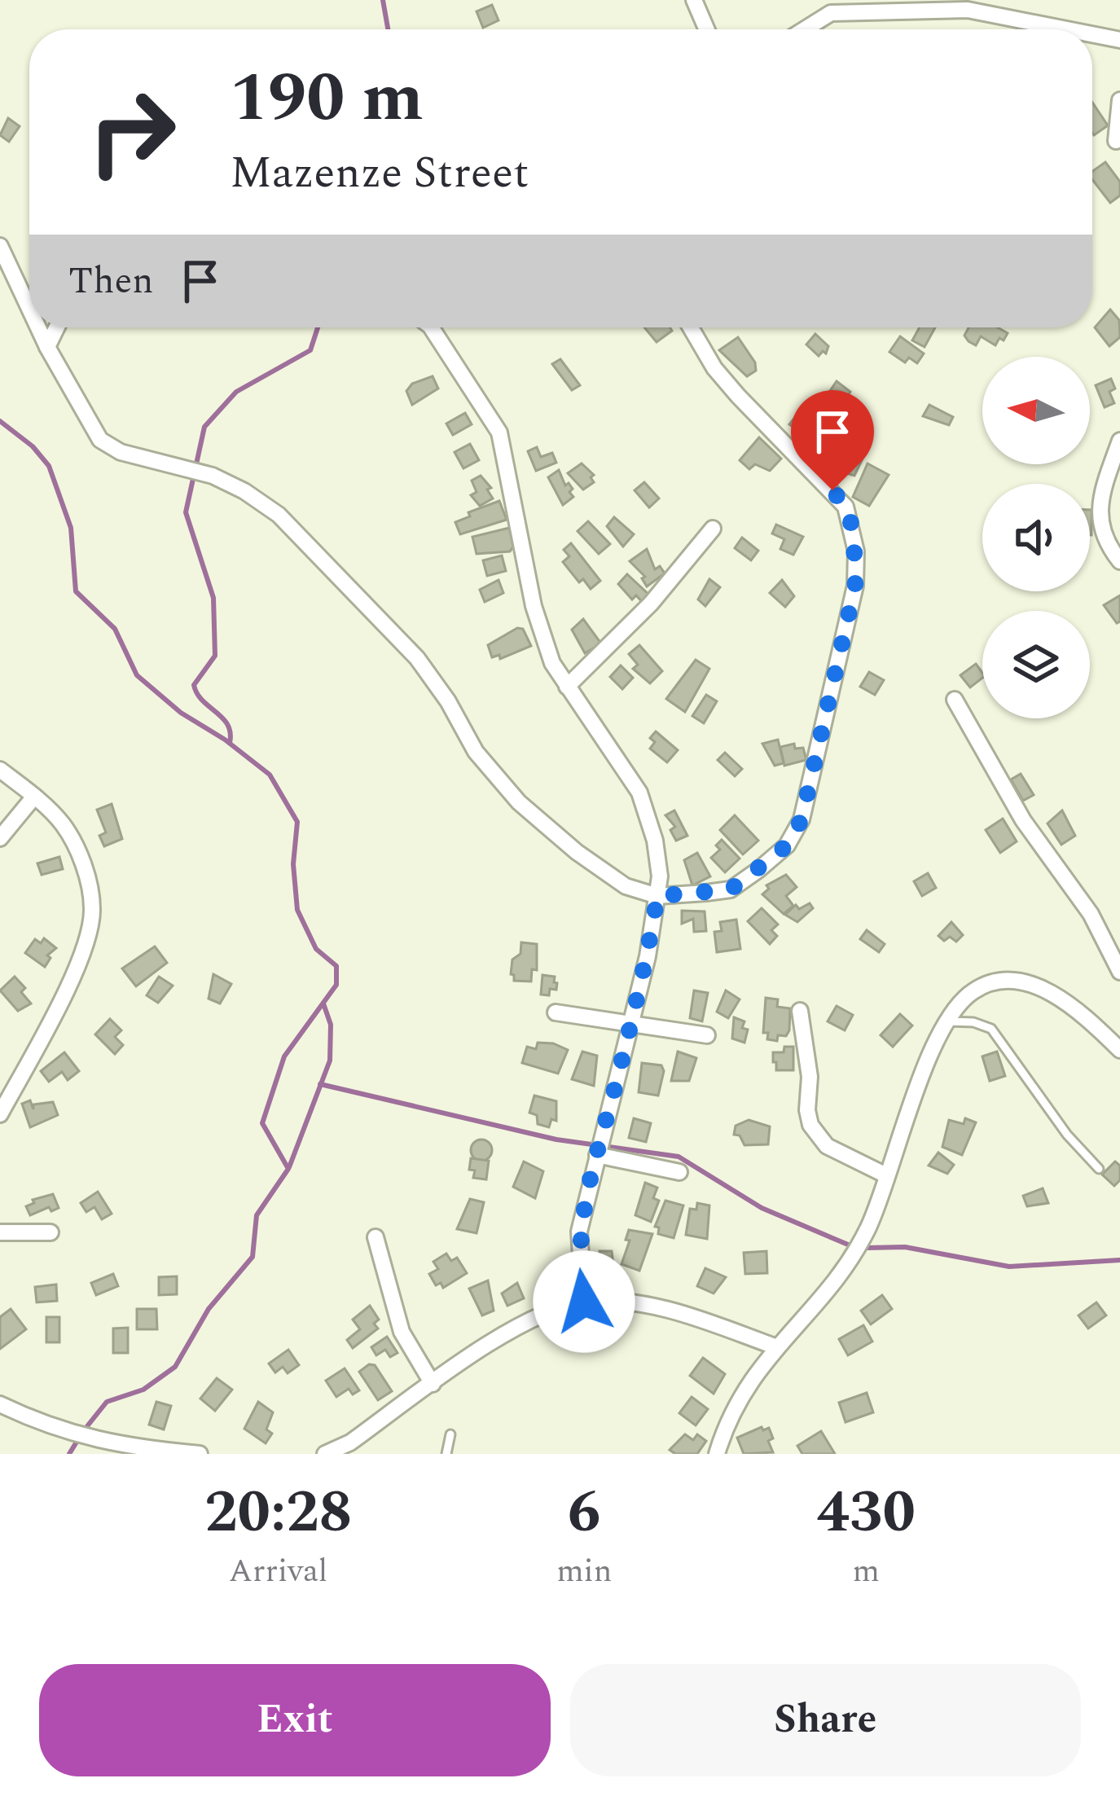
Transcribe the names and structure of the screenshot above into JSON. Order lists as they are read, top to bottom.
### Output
{
  "north": "left",
  "page": {
    "turn": ["190 m", "Mazenze Street"],
    "then": "Then",
    "eta": [
      "20:28",
      "Arrival",
      "6",
      "min",
      "430",
      "m"
    ],
    "buttons": ["Exit", "Share"]
  }
}
